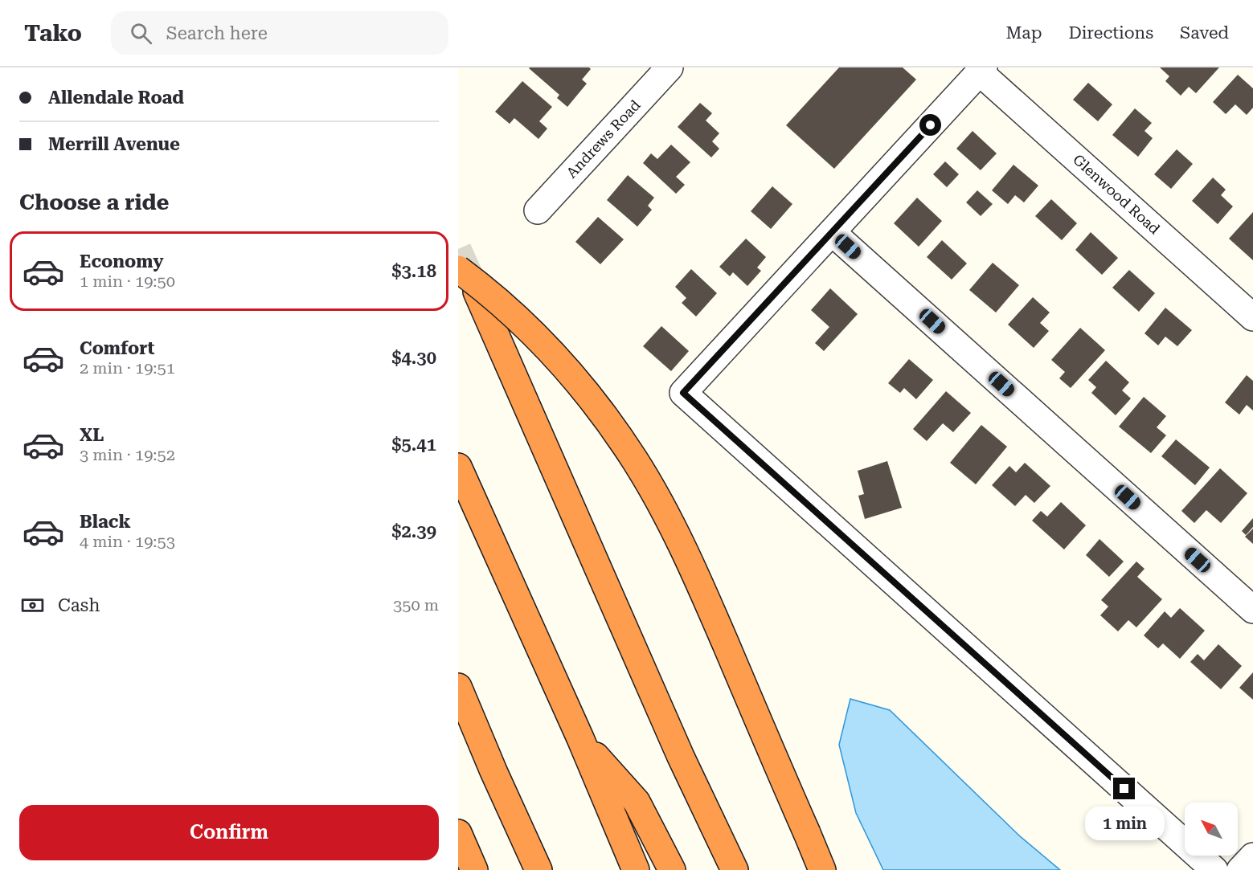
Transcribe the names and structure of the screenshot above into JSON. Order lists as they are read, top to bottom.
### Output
{
  "streets": {
    "street": ["Andrews Road", "Glenwood Road"]
  },
  "north": "top left",
  "page": {
    "header": "Tako",
    "search": "Search here",
    "nav": ["Map", "Directions", "Saved"],
    "banner": ["Allendale Road", "Merrill Avenue"],
    "heading": "Choose a ride",
    "list": [
      {
        "name": "Economy",
        "note": "1 min · 19:50",
        "value": "$3.18"
      },
      {
        "name": "Comfort",
        "note": "2 min · 19:51",
        "value": "$4.30"
      },
      {
        "name": "XL",
        "note": "3 min · 19:52",
        "value": "$5.41"
      },
      {
        "name": "Black",
        "note": "4 min · 19:53",
        "value": "$2.39"
      }
    ],
    "pay": ["Cash", "350 m"],
    "buttons": "Confirm",
    "bubble": "1 min"
  }
}
